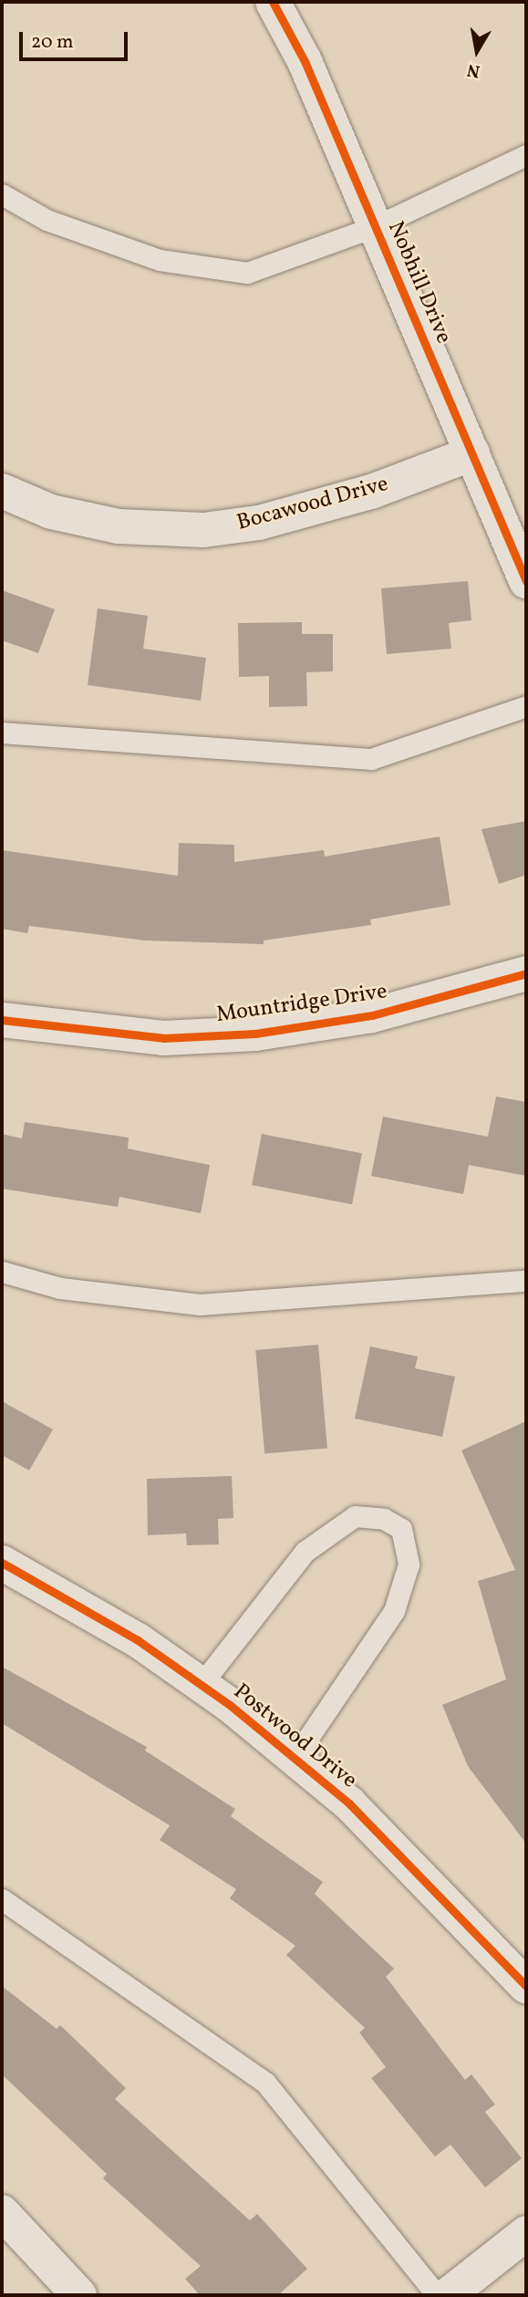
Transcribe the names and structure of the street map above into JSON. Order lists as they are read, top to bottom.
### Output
{
  "streets": {
    "street": [
      "Nobhill Drive",
      "Bocawood Drive",
      "Mountridge Drive",
      "Postwood Drive"
    ]
  },
  "crossings": [
    ["Nobhill Drive", "Bocawood Drive"]
  ],
  "scale_bar": "20 m",
  "north": "bottom"
}
